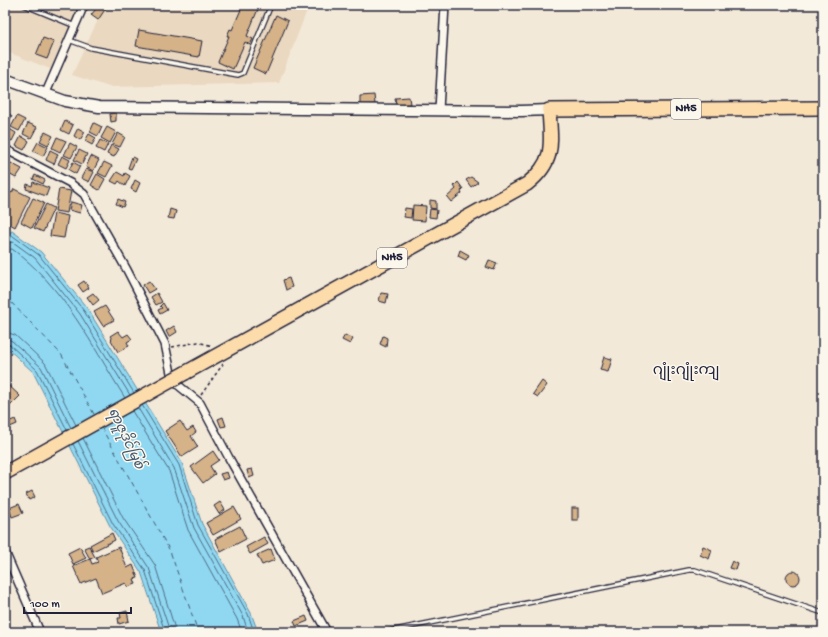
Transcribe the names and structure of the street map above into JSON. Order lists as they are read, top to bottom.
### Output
{
  "streets": {
    "highway": ["NH5"]
  },
  "districts": ["ဂျုံးဂျုံးကျ"],
  "water": ["ရာဇူဒိုင်မြစ်"],
  "scale_bar": "100 m"
}
